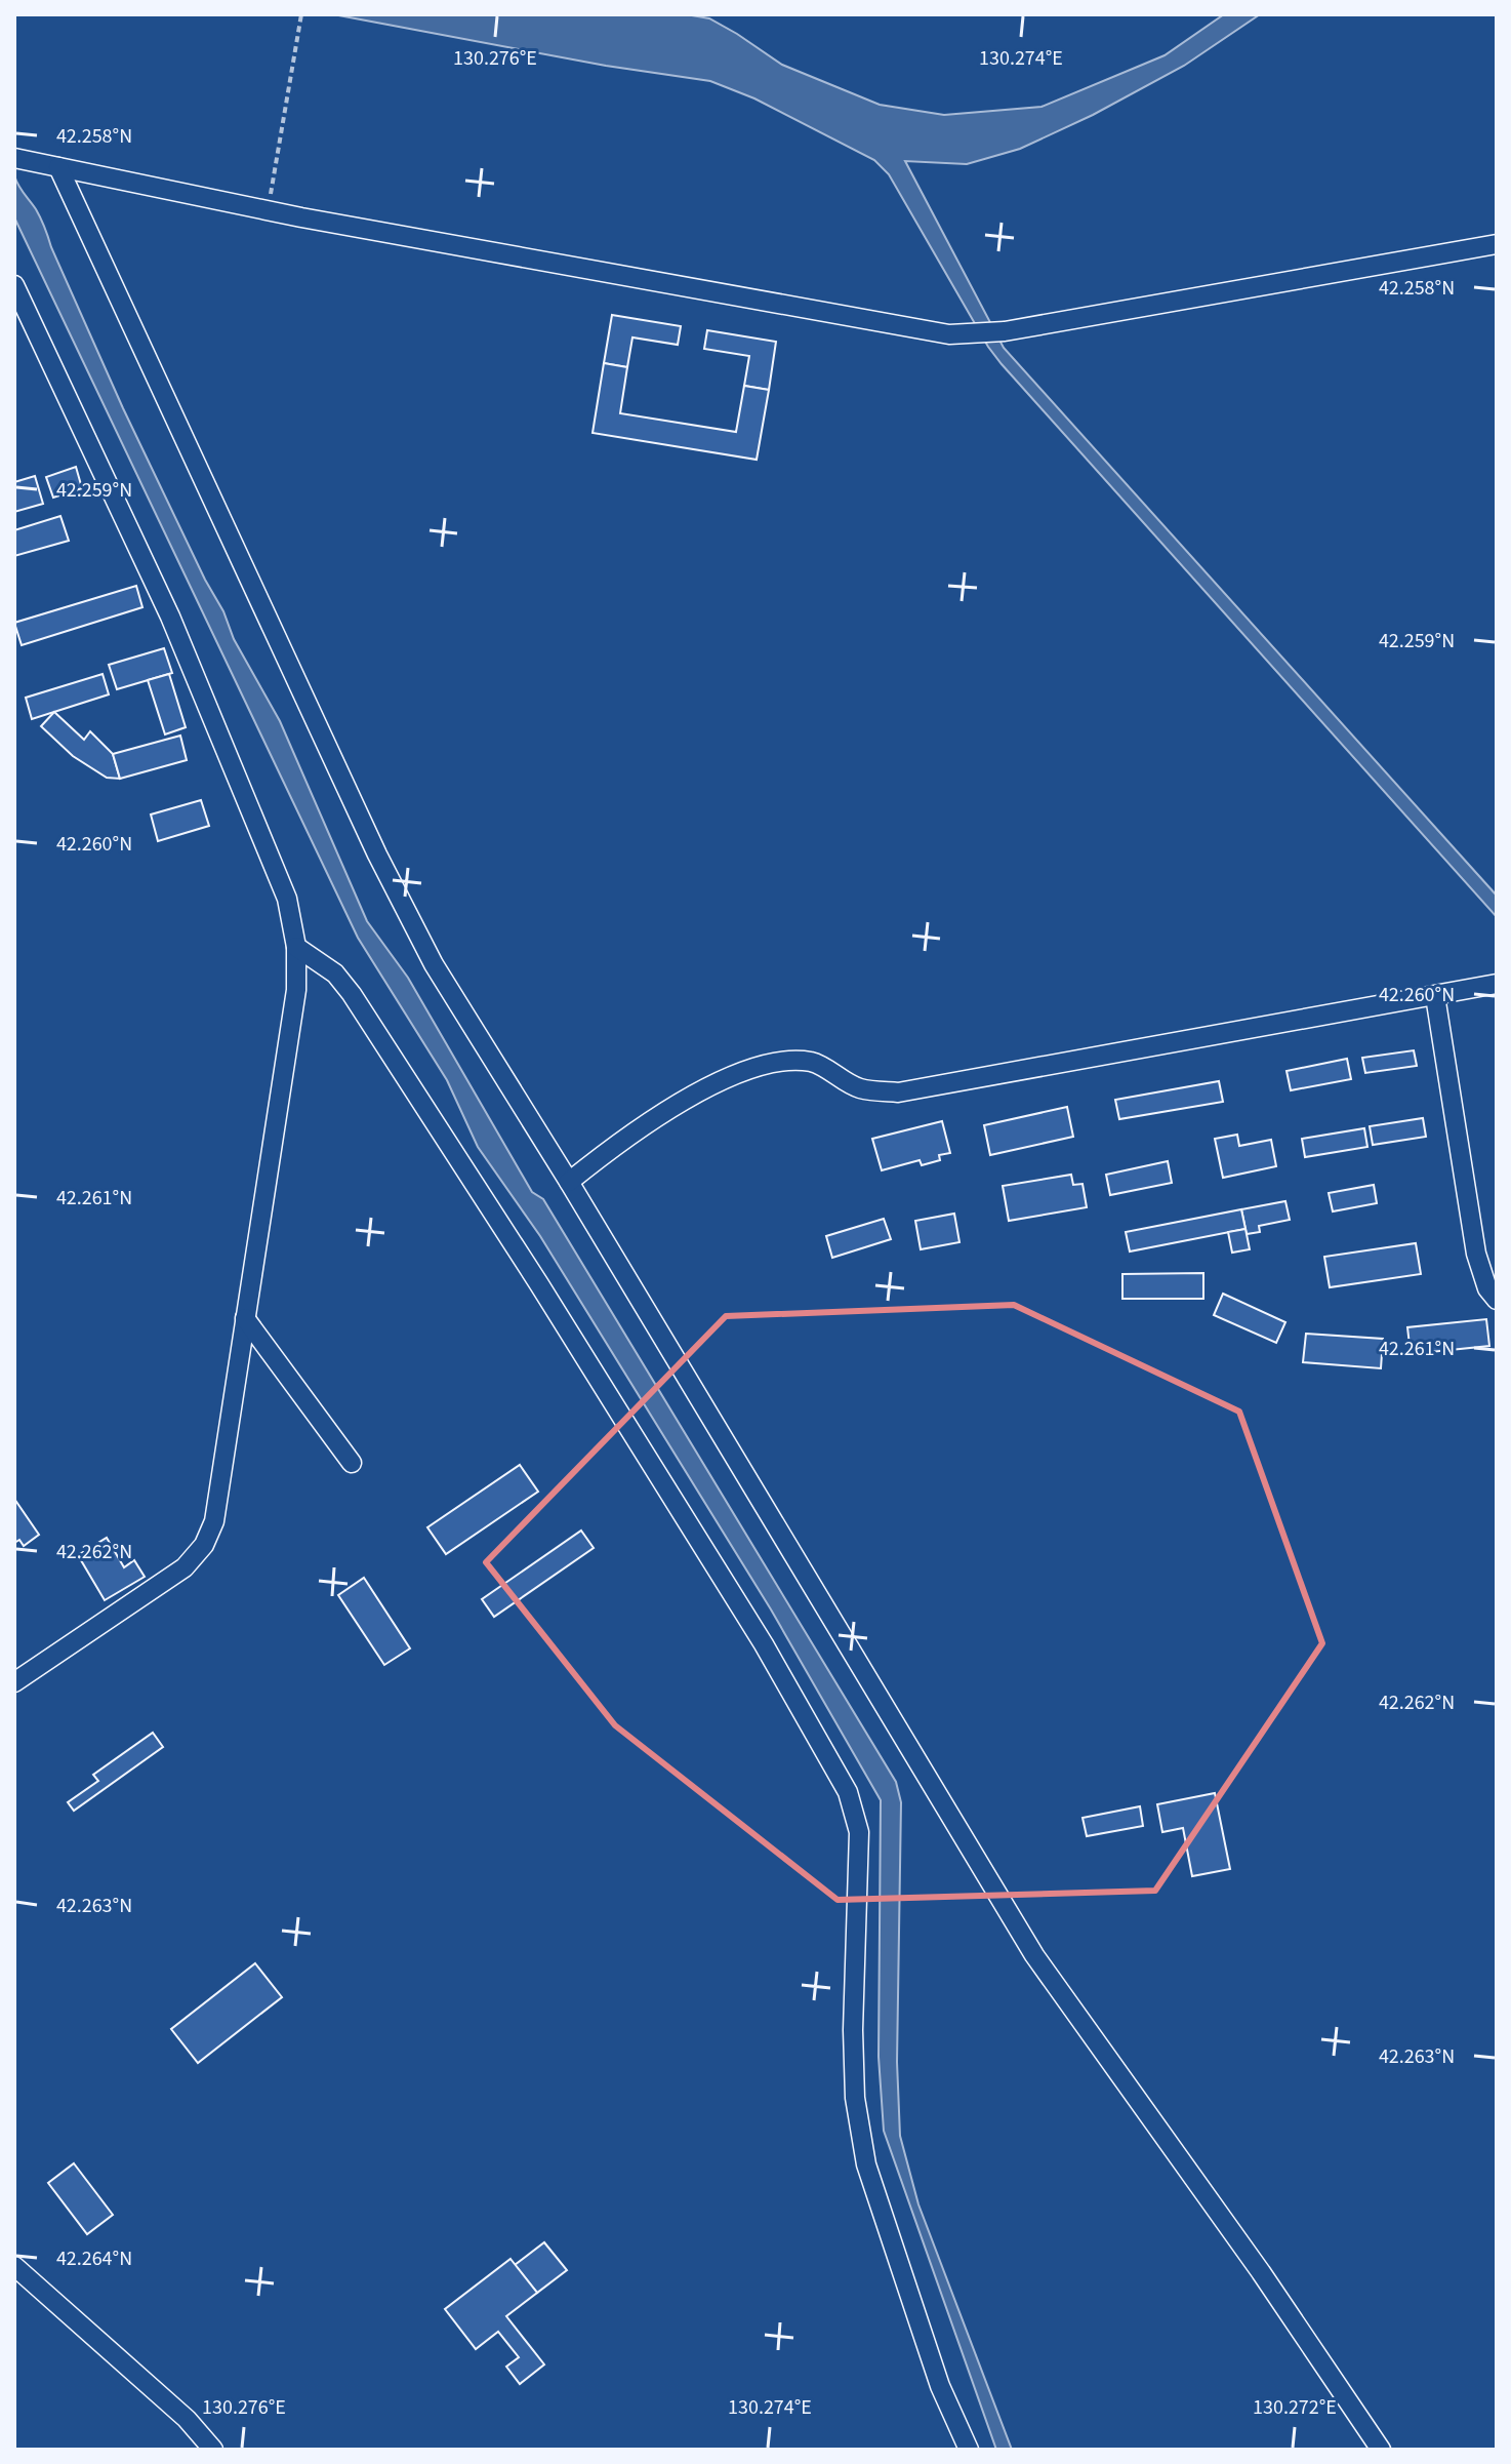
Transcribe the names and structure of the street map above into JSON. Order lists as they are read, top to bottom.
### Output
{
  "coordinates": [
    "130.276°E",
    "130.274°E",
    "42.258°N",
    "42.259°N",
    "42.260°N",
    "42.261°N",
    "42.262°N",
    "42.263°N",
    "42.264°N",
    "130.272°E"
  ]
}
